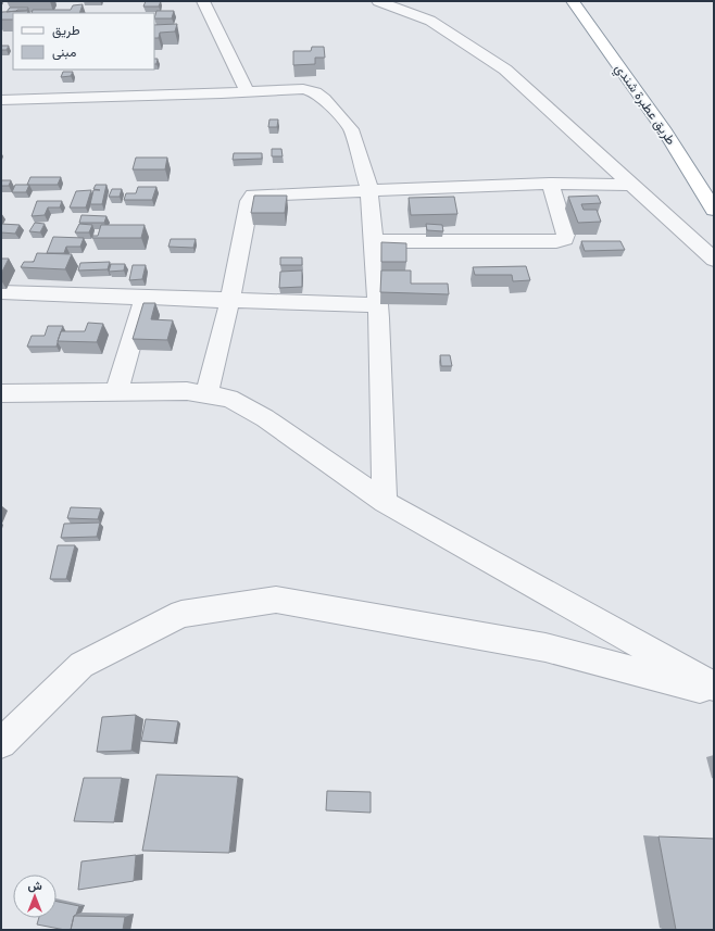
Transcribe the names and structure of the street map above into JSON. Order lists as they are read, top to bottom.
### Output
{
  "streets": {
    "highway": ["طريق عطبرة شندي"]
  },
  "legend": ["طريق", "مبنى"],
  "north": "top"
}
